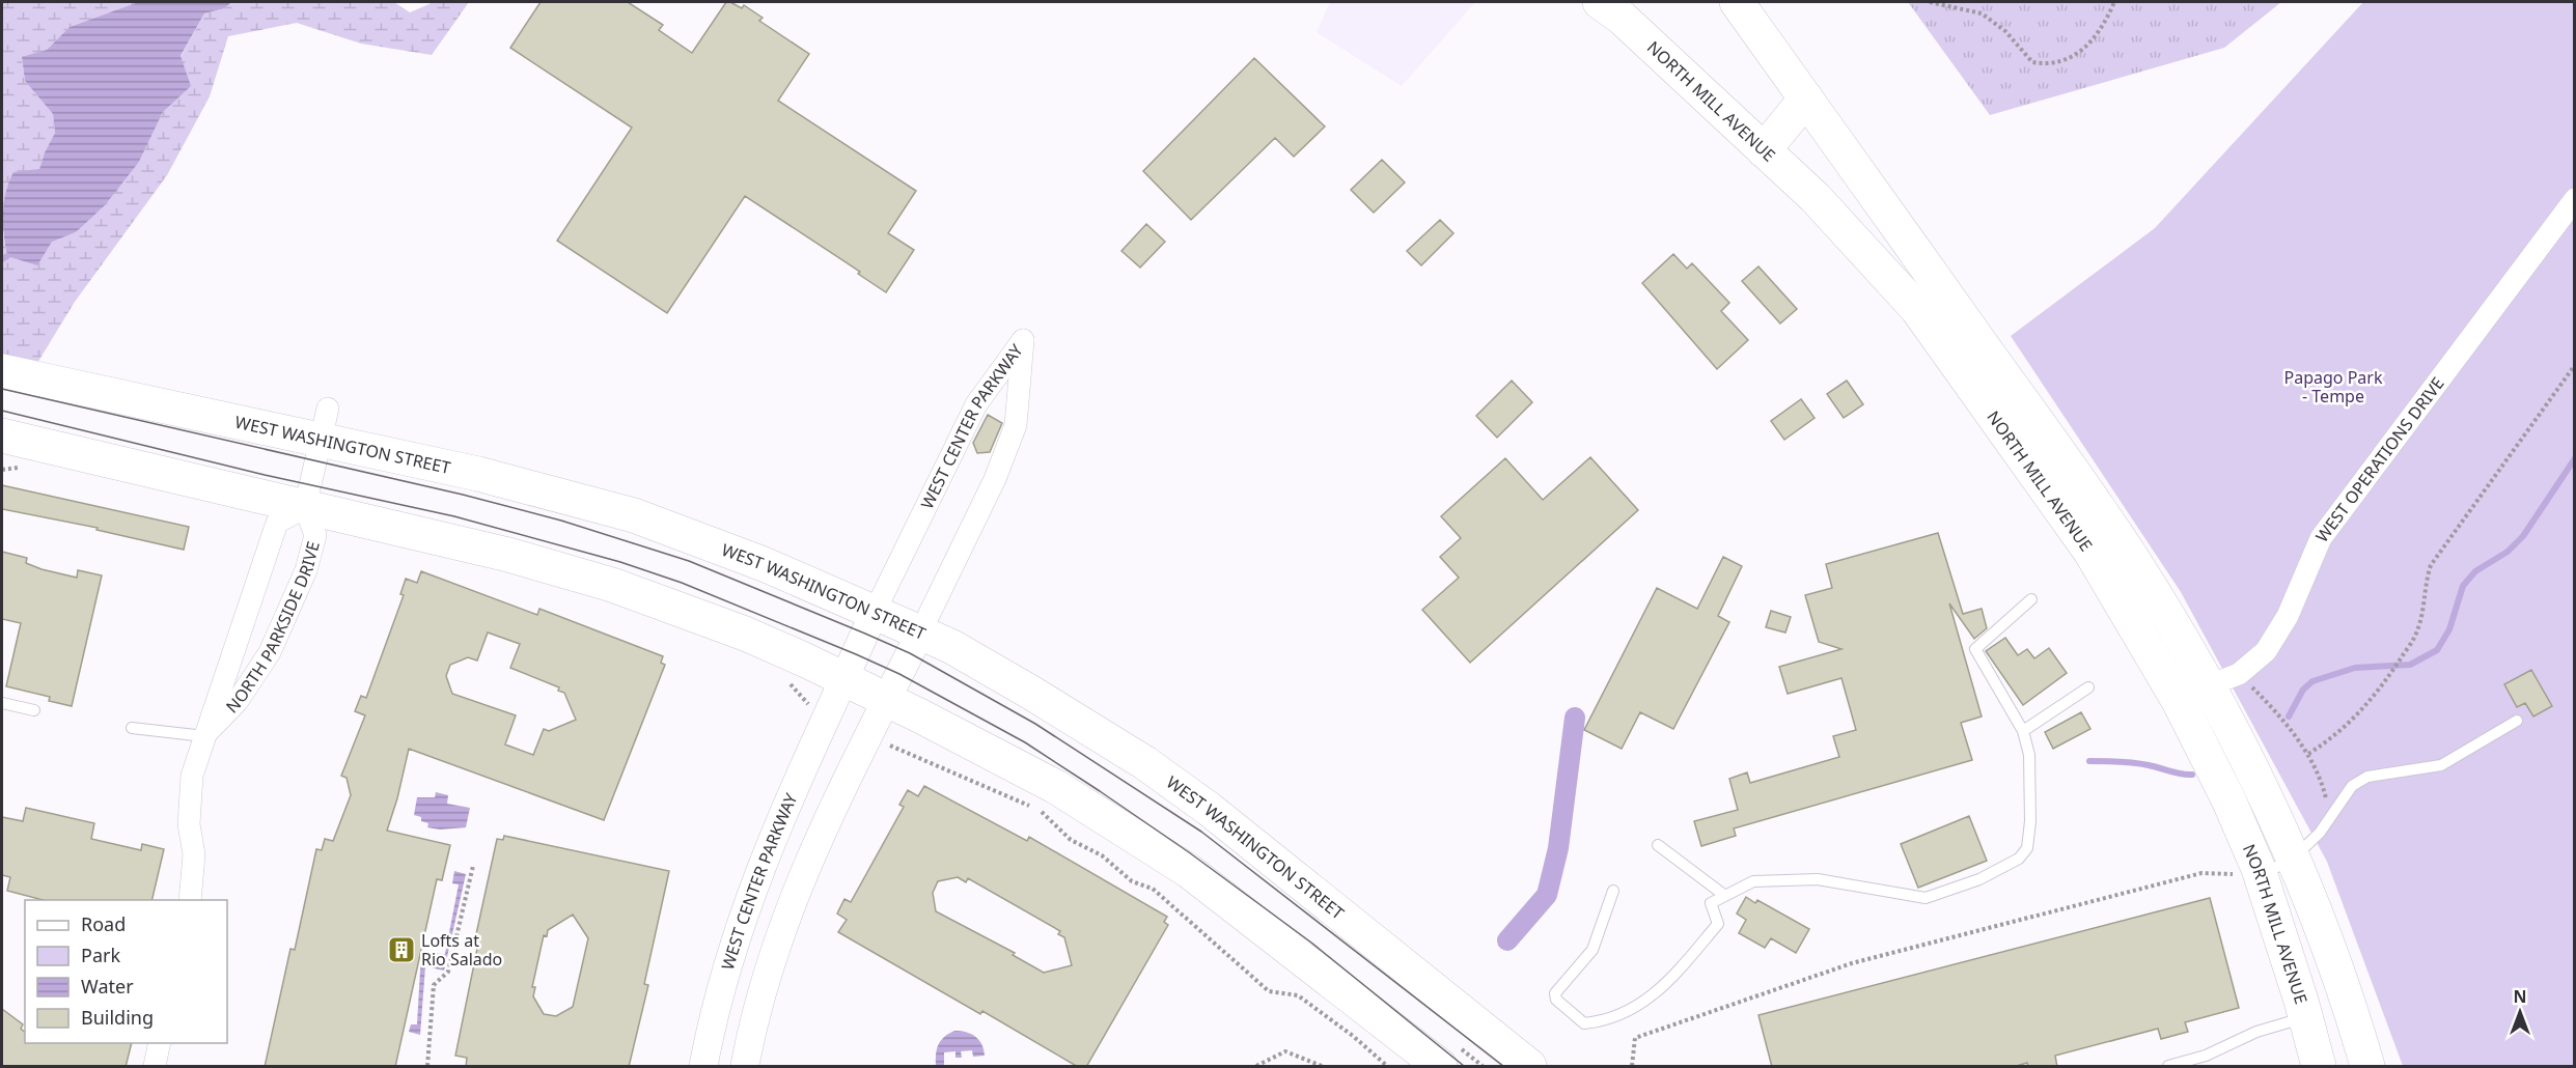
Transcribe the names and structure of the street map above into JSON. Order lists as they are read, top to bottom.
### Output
{
  "streets": {
    "main road": ["NORTH MILL AVENUE", "WEST WASHINGTON STREET"],
    "street": ["WEST CENTER PARKWAY", "WEST OPERATIONS DRIVE", "NORTH PARKSIDE DRIVE"]
  },
  "crossings": [
    ["NORTH MILL AVENUE", "WEST OPERATIONS DRIVE"],
    ["WEST CENTER PARKWAY", "WEST WASHINGTON STREET"]
  ],
  "parks": ["Papago Park - Tempe"],
  "places": {
    "building": ["Lofts at Rio Salado"]
  },
  "legend": [
    "Road",
    "Park",
    "Water",
    "Building"
  ],
  "north": "top"
}
